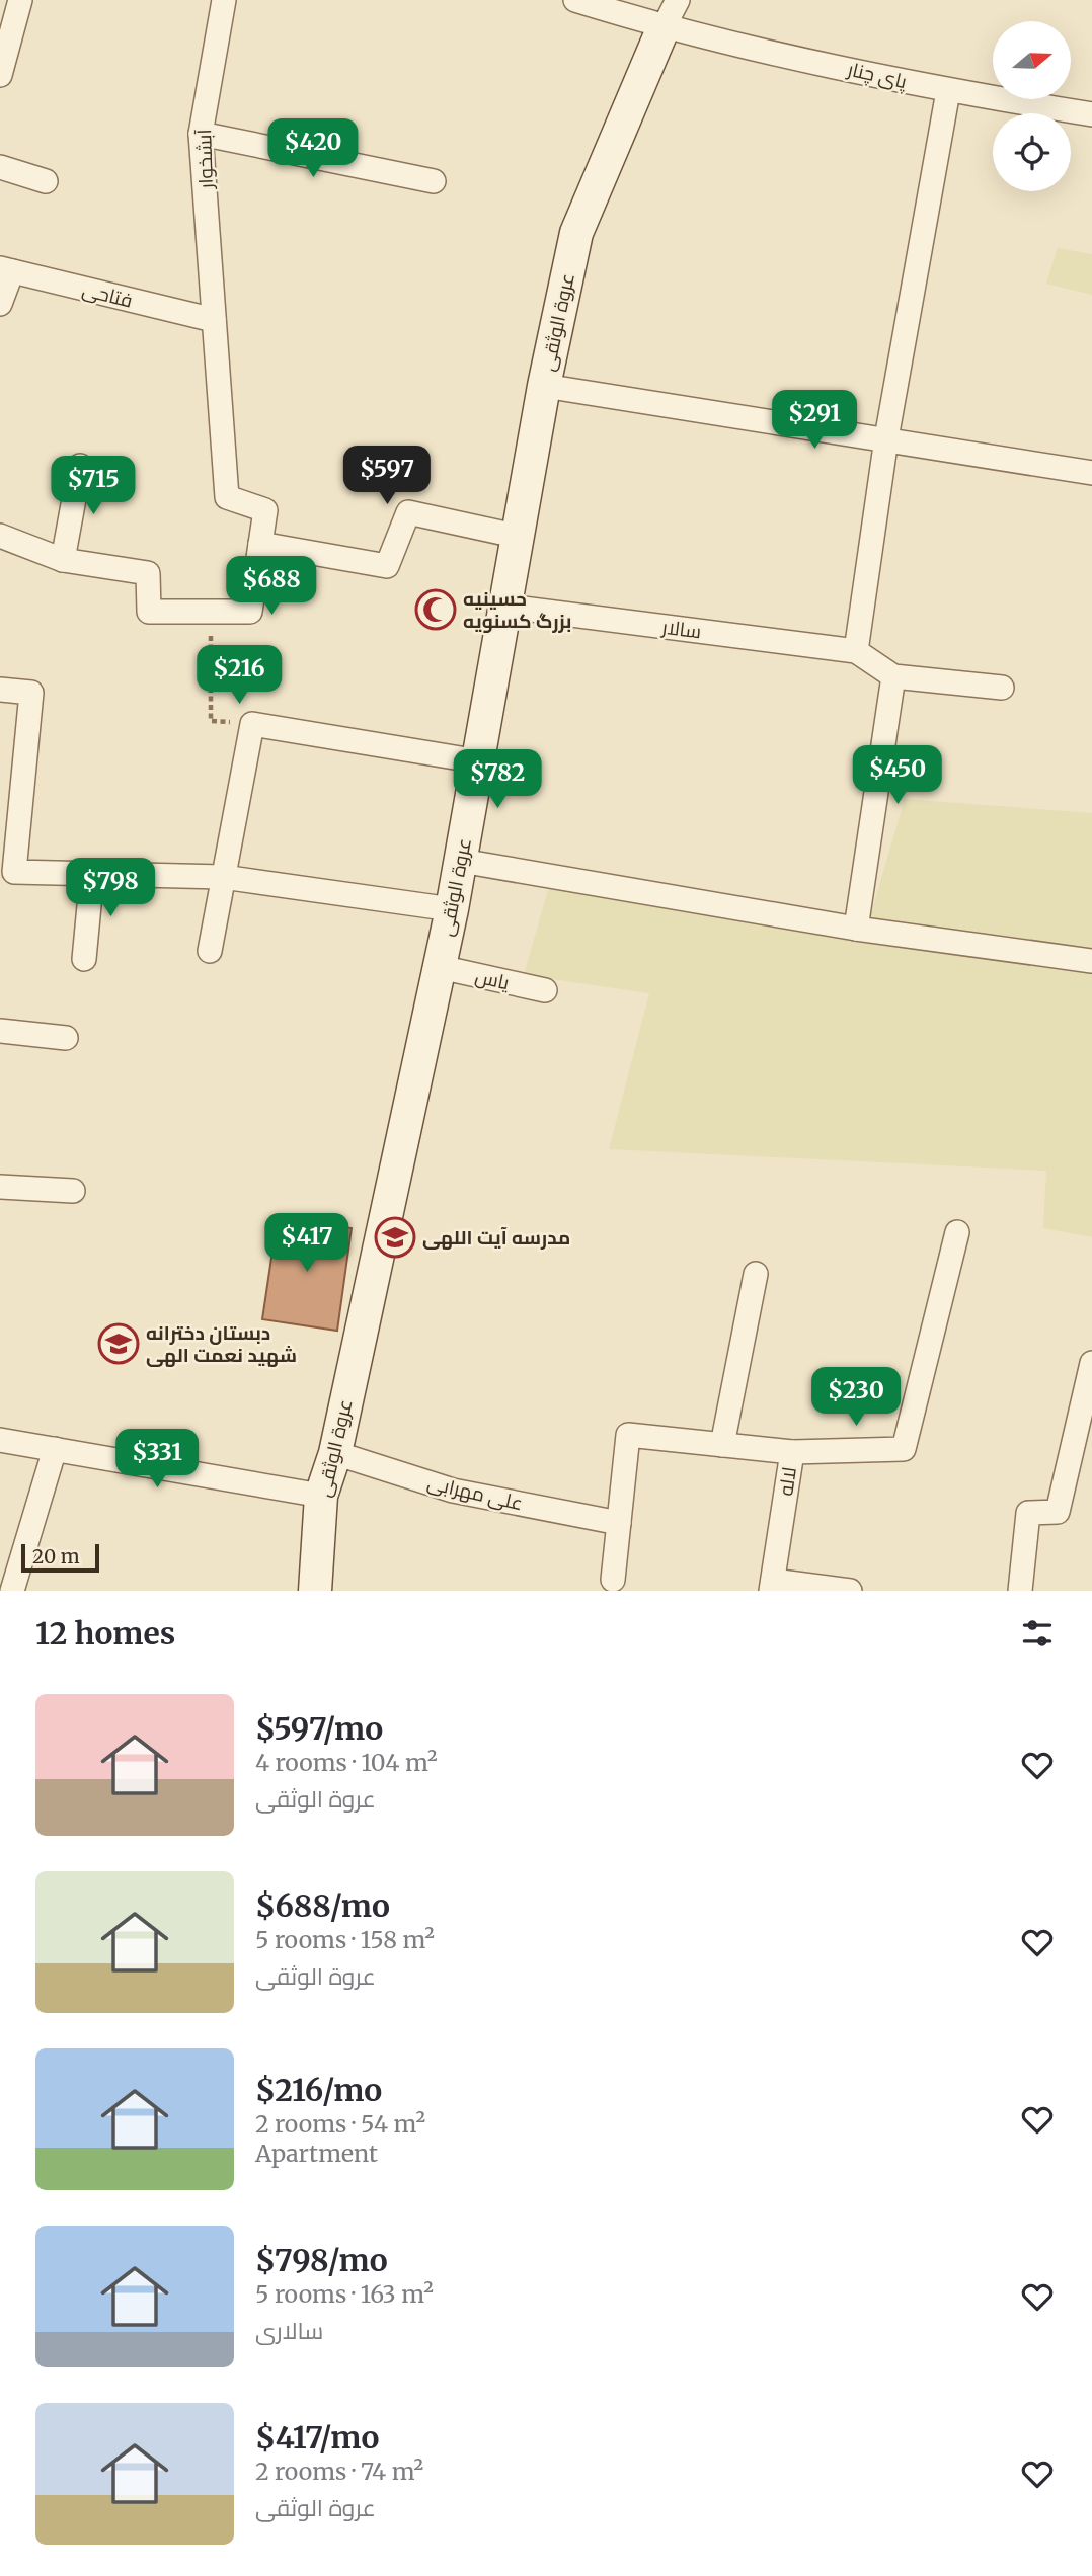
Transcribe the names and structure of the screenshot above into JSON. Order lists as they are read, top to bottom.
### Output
{
  "streets": {
    "street": [
      "پای چنار",
      "آبشخوار",
      "فتاحی",
      "عروة الوثقی",
      "سالار",
      "یاس",
      "لاله",
      "علی مهرابی"
    ]
  },
  "crossings": [
    ["پای چنار", "عروة الوثقی"],
    ["آبشخوار", "فتاحی"],
    ["عروة الوثقی", "سالار"],
    ["عروة الوثقی", "یاس"],
    ["عروة الوثقی", "علی مهرابی"]
  ],
  "places": {
    "mosque": ["حسینیه بزرگ کسنویه"],
    "school or university": ["مدرسه آیت اللهی", "دبستان دخترانه شهید نعمت الهی"]
  },
  "scale_bar": "20 m",
  "north": "right",
  "page": {
    "price": [
      "$420",
      "$291",
      "$597",
      "$715",
      "$688",
      "$216",
      "$450",
      "$782",
      "$798",
      "$417",
      "$230",
      "$331"
    ],
    "scale": "20 m",
    "heading": "12 homes",
    "list": [
      {
        "name": "$597/mo",
        "note": "4 rooms · 104 m² · عروة الوثقی"
      },
      {
        "name": "$688/mo",
        "note": "5 rooms · 158 m² · عروة الوثقی"
      },
      {
        "name": "$216/mo",
        "note": "2 rooms · 54 m² · Apartment"
      },
      {
        "name": "$798/mo",
        "note": "5 rooms · 163 m² · سالاری"
      },
      {
        "name": "$417/mo",
        "note": "2 rooms · 74 m² · عروة الوثقی"
      }
    ]
  }
}
